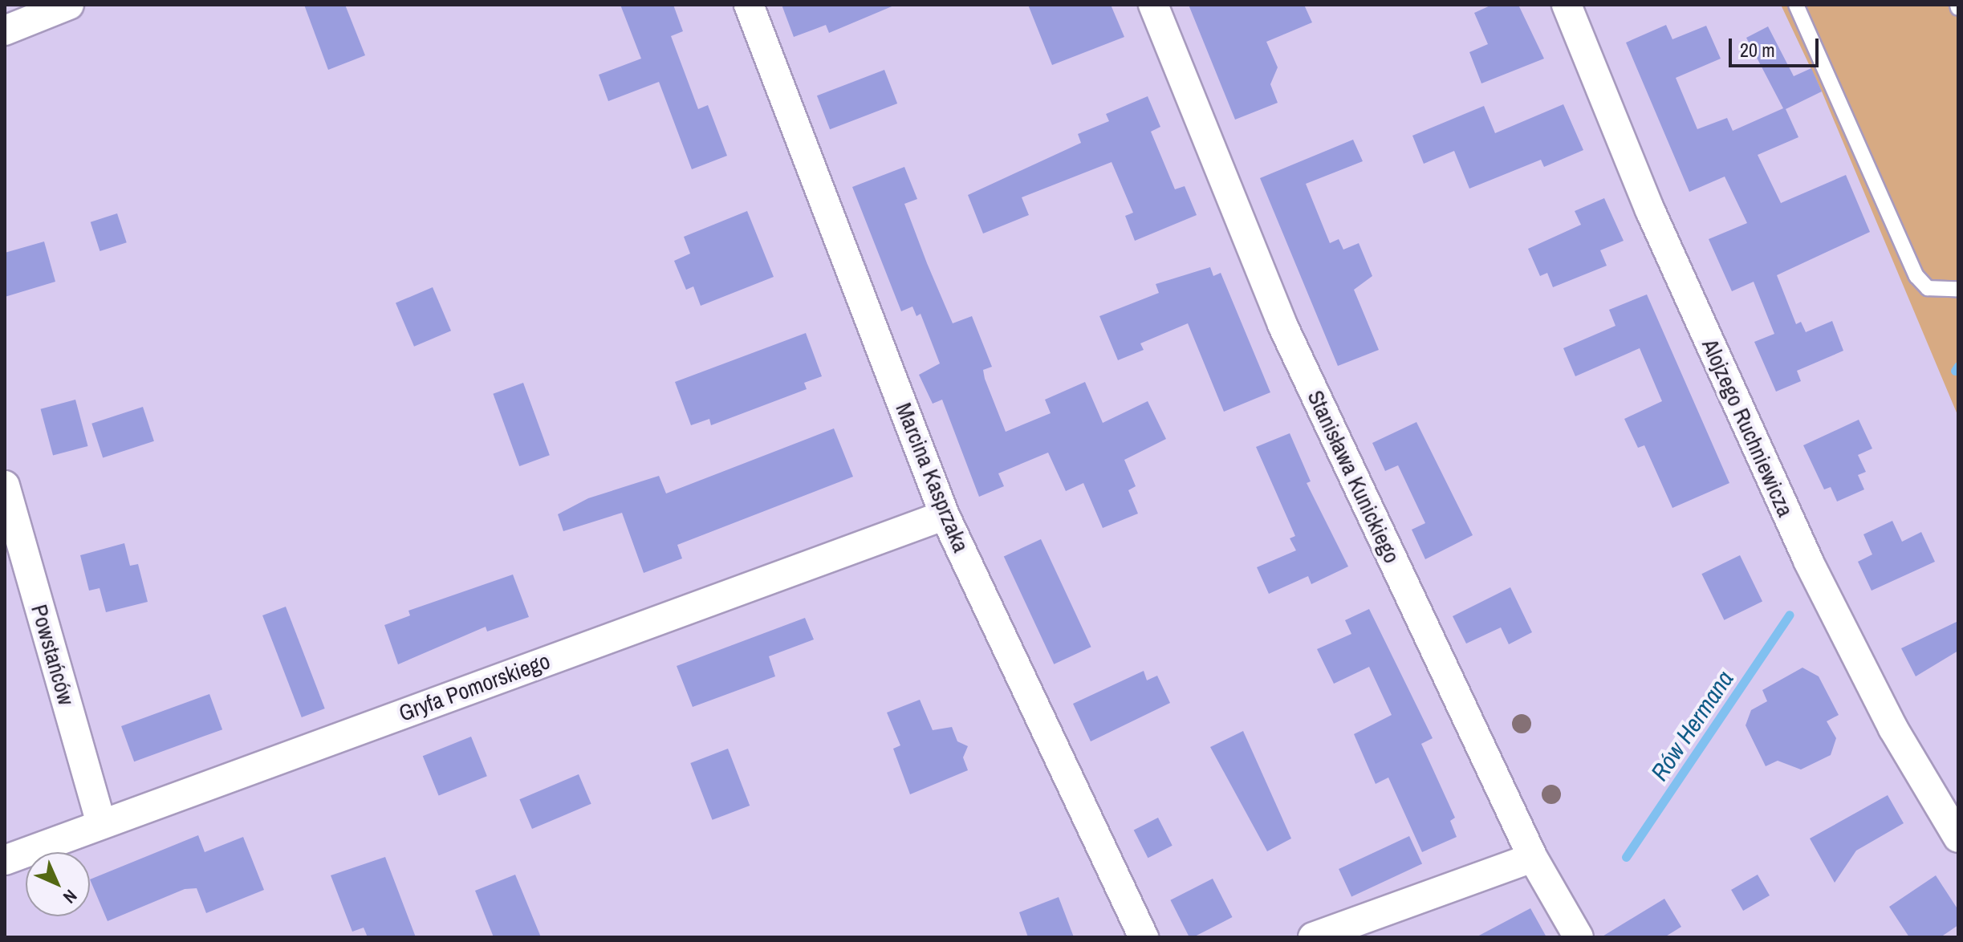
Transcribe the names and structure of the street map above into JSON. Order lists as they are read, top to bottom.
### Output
{
  "streets": {
    "street": [
      "Alojzego Ruchniewicza",
      "Stanisława Kunickiego",
      "Marcina Kasprzaka",
      "Powstańców",
      "Gryfa Pomorskiego"
    ]
  },
  "crossings": [
    ["Marcina Kasprzaka", "Gryfa Pomorskiego"],
    ["Powstańców", "Gryfa Pomorskiego"]
  ],
  "water": ["Rów Hermana"],
  "scale_bar": "20 m",
  "north": "bottom right"
}
